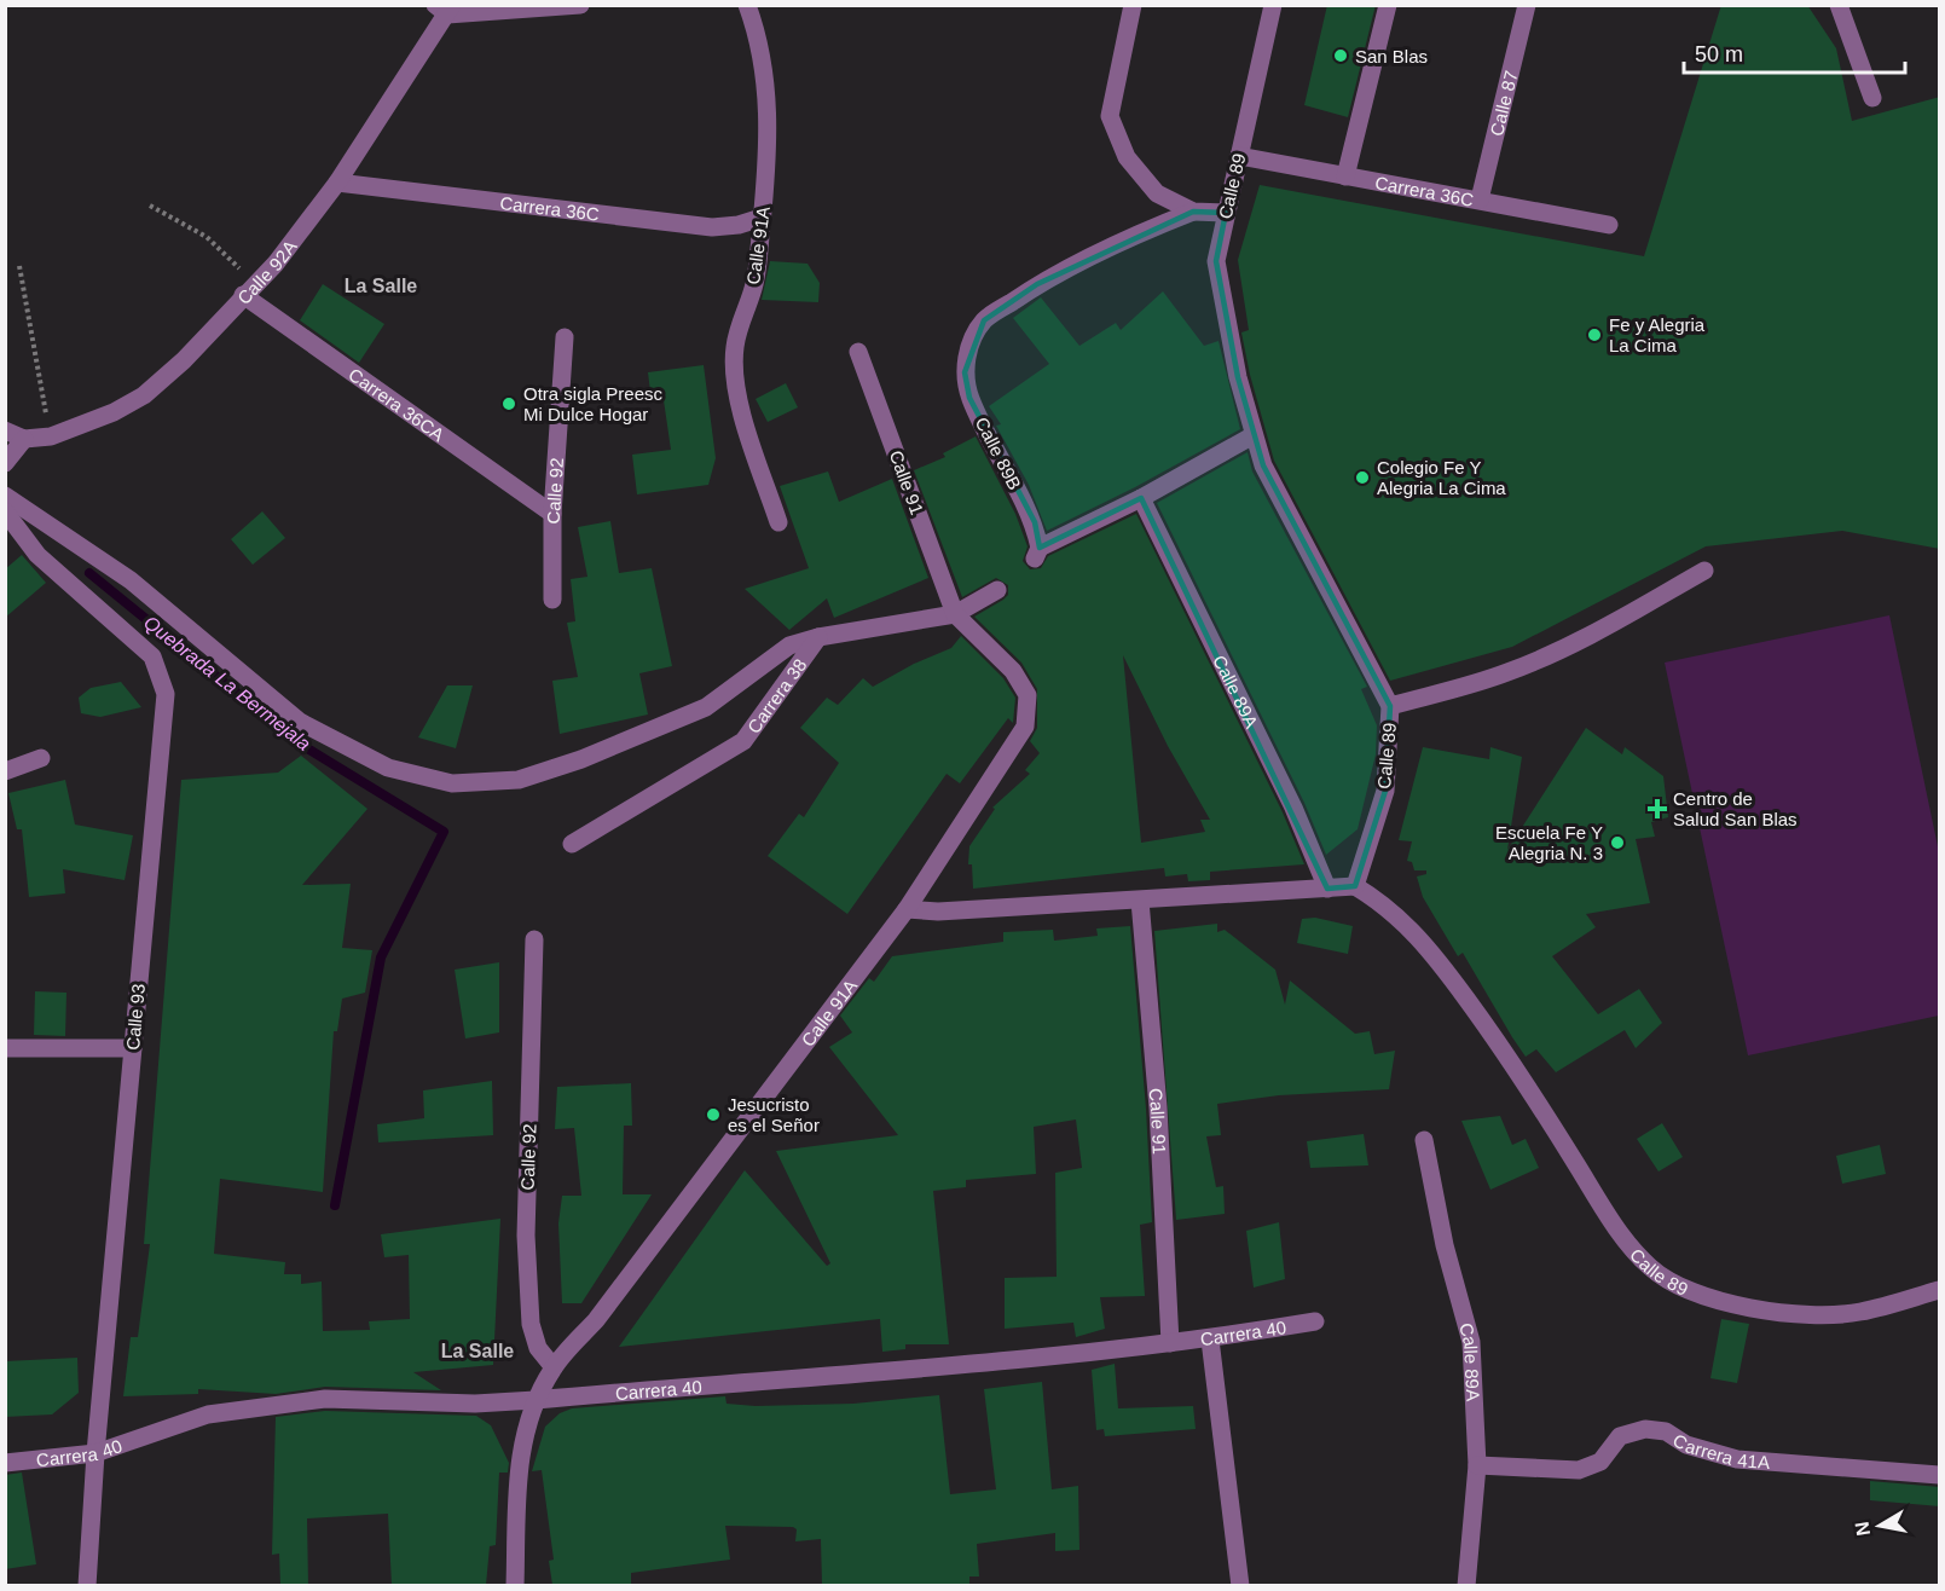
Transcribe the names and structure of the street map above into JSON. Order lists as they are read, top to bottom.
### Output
{
  "streets": {
    "street": [
      "Calle 87",
      "Calle 89",
      "Carrera 36C",
      "Calle 91A",
      "Calle 92A",
      "Carrera 36CA",
      "Calle 89B",
      "Calle 91",
      "Calle 92",
      "Calle 89A",
      "Carrera 38",
      "Calle 93",
      "Carrera 40",
      "Carrera 41A"
    ]
  },
  "crossings": [
    ["Calle 87", "Carrera 36C"],
    ["Calle 89", "Carrera 36C"],
    ["Carrera 36C", "Calle 91A"],
    ["Carrera 36C", "Calle 92A"],
    ["Calle 91A", "Calle 91"],
    ["Calle 91A", "Calle 92"],
    ["Calle 91A", "Carrera 40"],
    ["Calle 92A", "Carrera 36CA"],
    ["Carrera 36CA", "Calle 92"],
    ["Calle 89B", "Calle 89A"],
    ["Calle 91", "Carrera 40"],
    ["Calle 89A", "Carrera 41A"],
    ["Calle 93", "Carrera 40"]
  ],
  "districts": ["La Salle", "La Salle"],
  "water": ["Quebrada La Bermejala"],
  "places": {
    "other": [
      "San Blas",
      "Fe y Alegria La Cima",
      "Otra sigla Preesc Mi Dulce Hogar",
      "Colegio Fe Y Alegria La Cima",
      "Escuela Fe Y Alegria N. 3",
      "Jesucristo es el Señor"
    ],
    "health": ["Centro de Salud San Blas"]
  },
  "scale_bar": "50 m",
  "north": "left"
}
